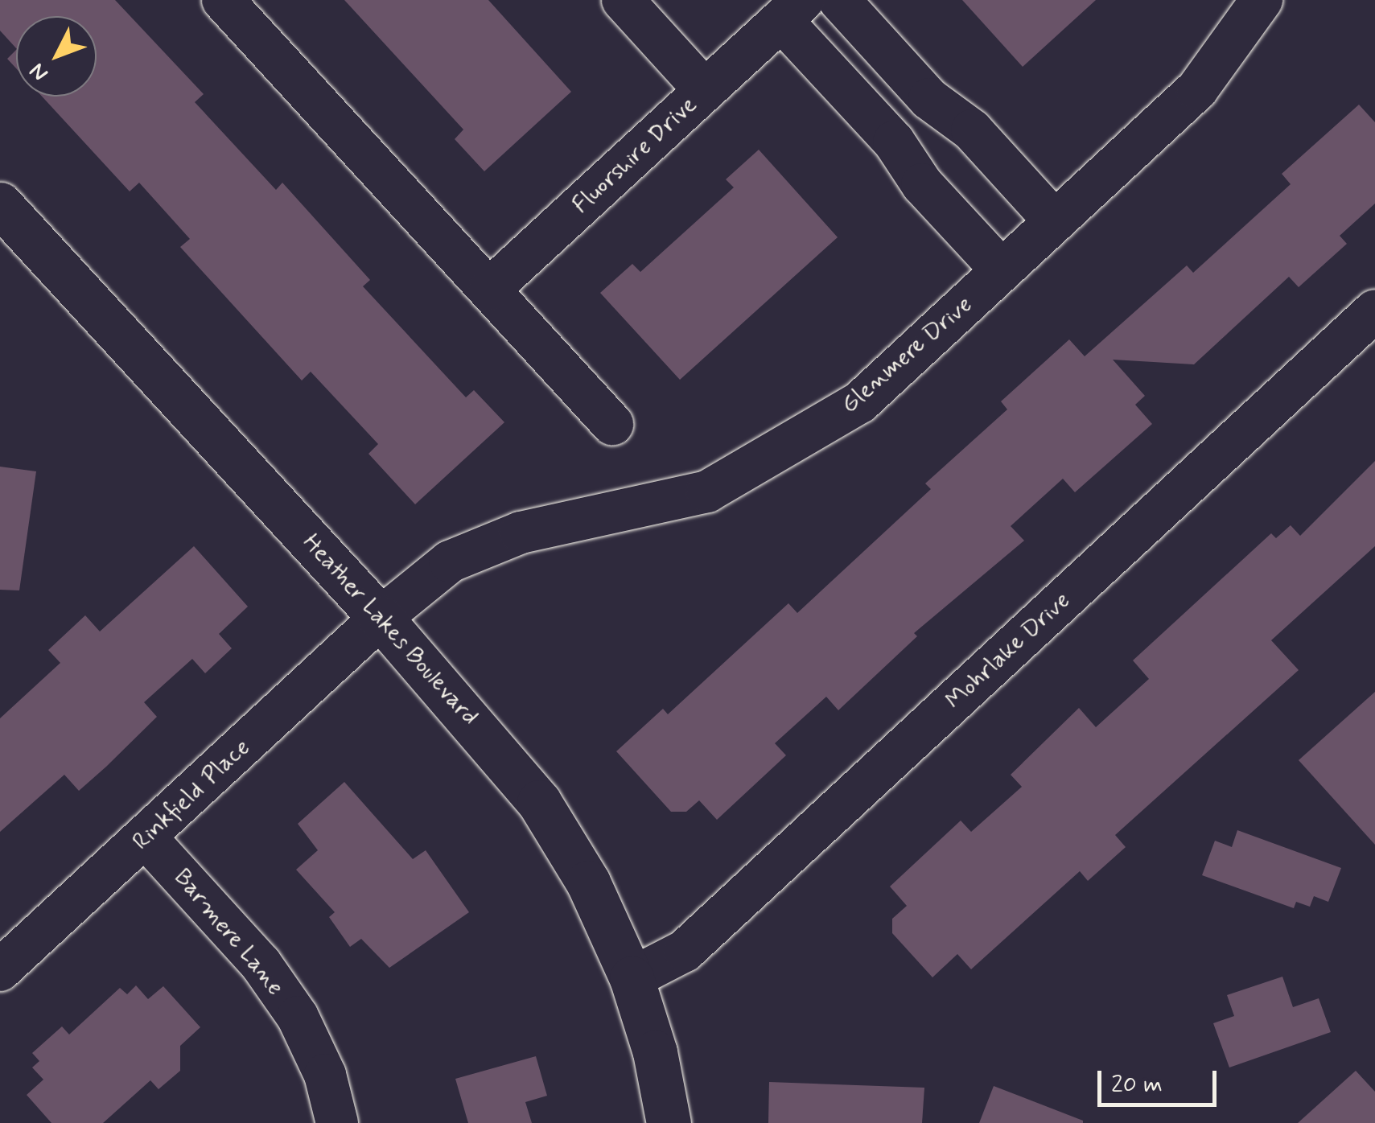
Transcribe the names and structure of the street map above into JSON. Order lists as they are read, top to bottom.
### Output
{
  "streets": {
    "street": [
      "Fluorshire Drive",
      "Glenmere Drive",
      "Heather Lakes Boulevard",
      "Mohrlake Drive",
      "Rinkfield Place",
      "Barmere Lane"
    ]
  },
  "crossings": [
    ["Fluorshire Drive", "Glenmere Drive"],
    ["Glenmere Drive", "Heather Lakes Boulevard"],
    ["Glenmere Drive", "Rinkfield Place"],
    ["Heather Lakes Boulevard", "Mohrlake Drive"],
    ["Heather Lakes Boulevard", "Rinkfield Place"],
    ["Rinkfield Place", "Barmere Lane"]
  ],
  "scale_bar": "20 m",
  "north": "bottom left"
}
